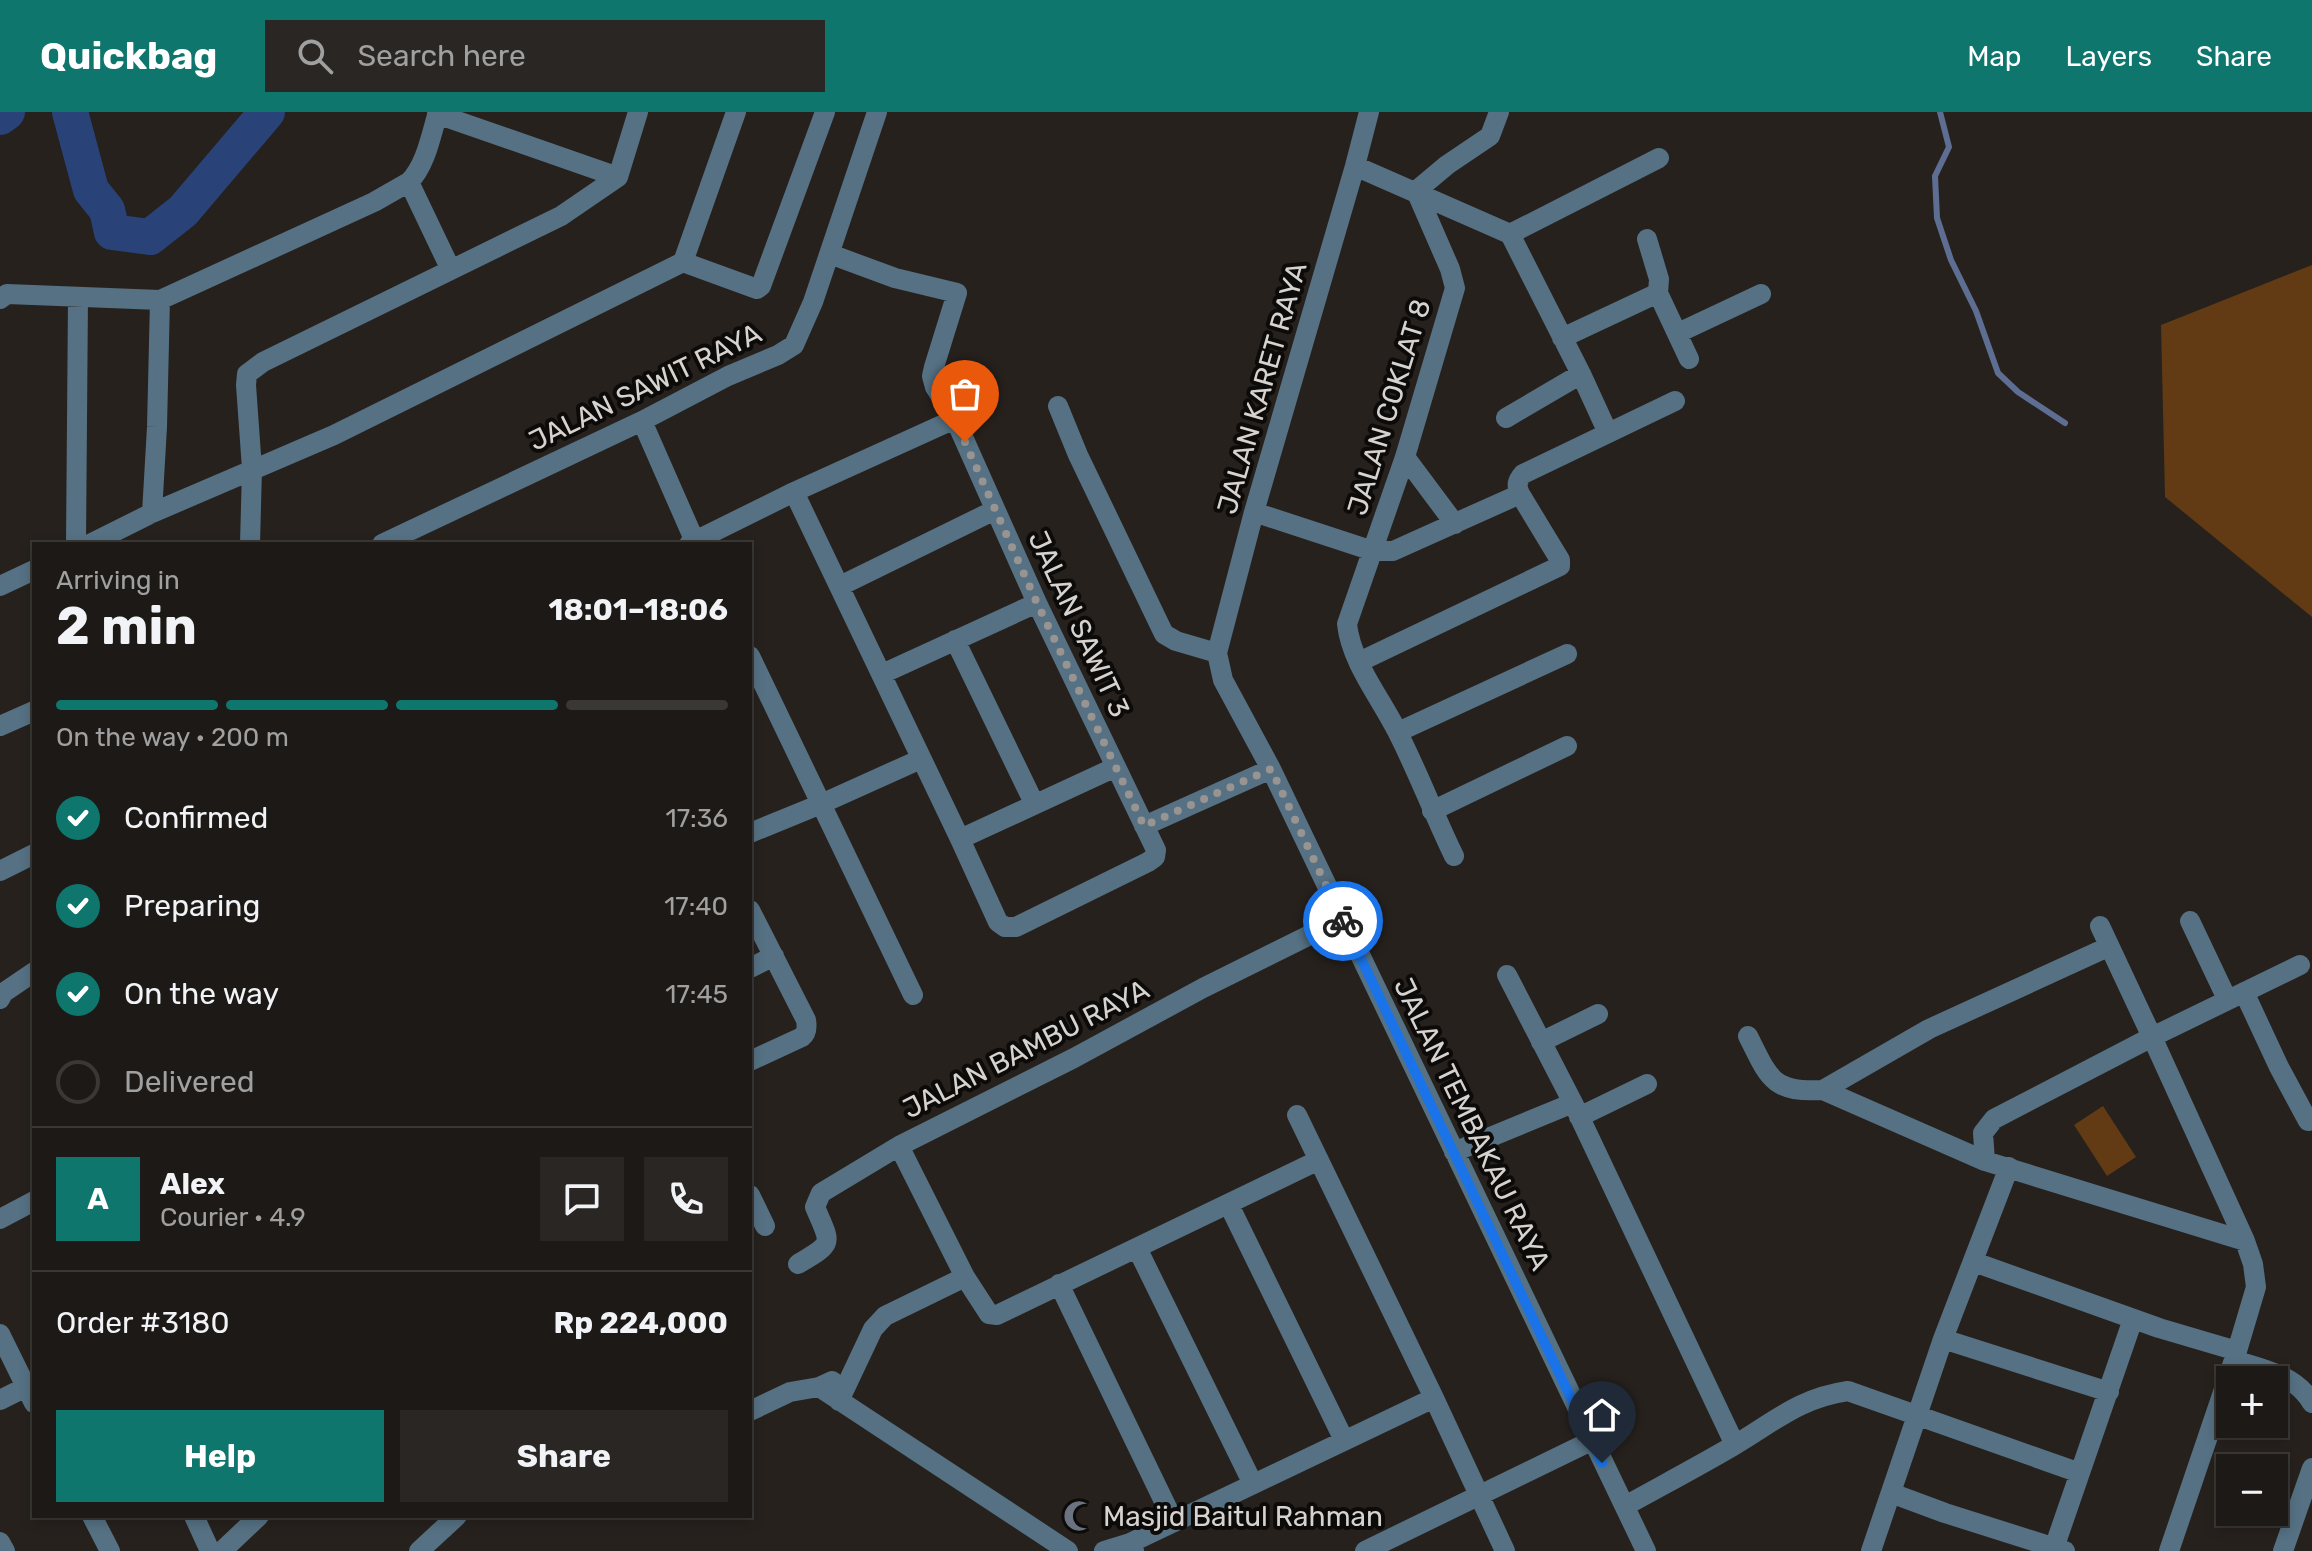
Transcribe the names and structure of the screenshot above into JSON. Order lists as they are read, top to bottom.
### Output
{
  "streets": {
    "street": [
      "JALAN SAWIT RAYA",
      "JALAN KARET RAYA",
      "JALAN COKLAT 8",
      "JALAN SAWIT 3",
      "JALAN BAMBU RAYA",
      "JALAN TEMBAKAU RAYA"
    ]
  },
  "crossings": [
    ["JALAN SAWIT RAYA", "JALAN SAWIT 3"],
    ["JALAN KARET RAYA", "JALAN TEMBAKAU RAYA"],
    ["JALAN BAMBU RAYA", "JALAN TEMBAKAU RAYA"]
  ],
  "places": {
    "mosque": ["Masjid Baitul Rahman"]
  },
  "page": {
    "header": "Quickbag",
    "search": "Search here",
    "nav": ["Map", "Layers", "Share"],
    "heading": ["2 min", "Arriving in", "18:01–18:06"],
    "panel": [
      "Alex",
      "Courier · 4.9",
      "Order #3180",
      "Rp 224,000"
    ],
    "bar": "On the way · 200 m",
    "list": [
      ["Confirmed", "17:36"],
      ["Preparing", "17:40"],
      ["On the way", "17:45"],
      "Delivered"
    ],
    "round": "A",
    "map_buttons": ["+", "−"],
    "buttons": ["Help", "Share"]
  }
}
